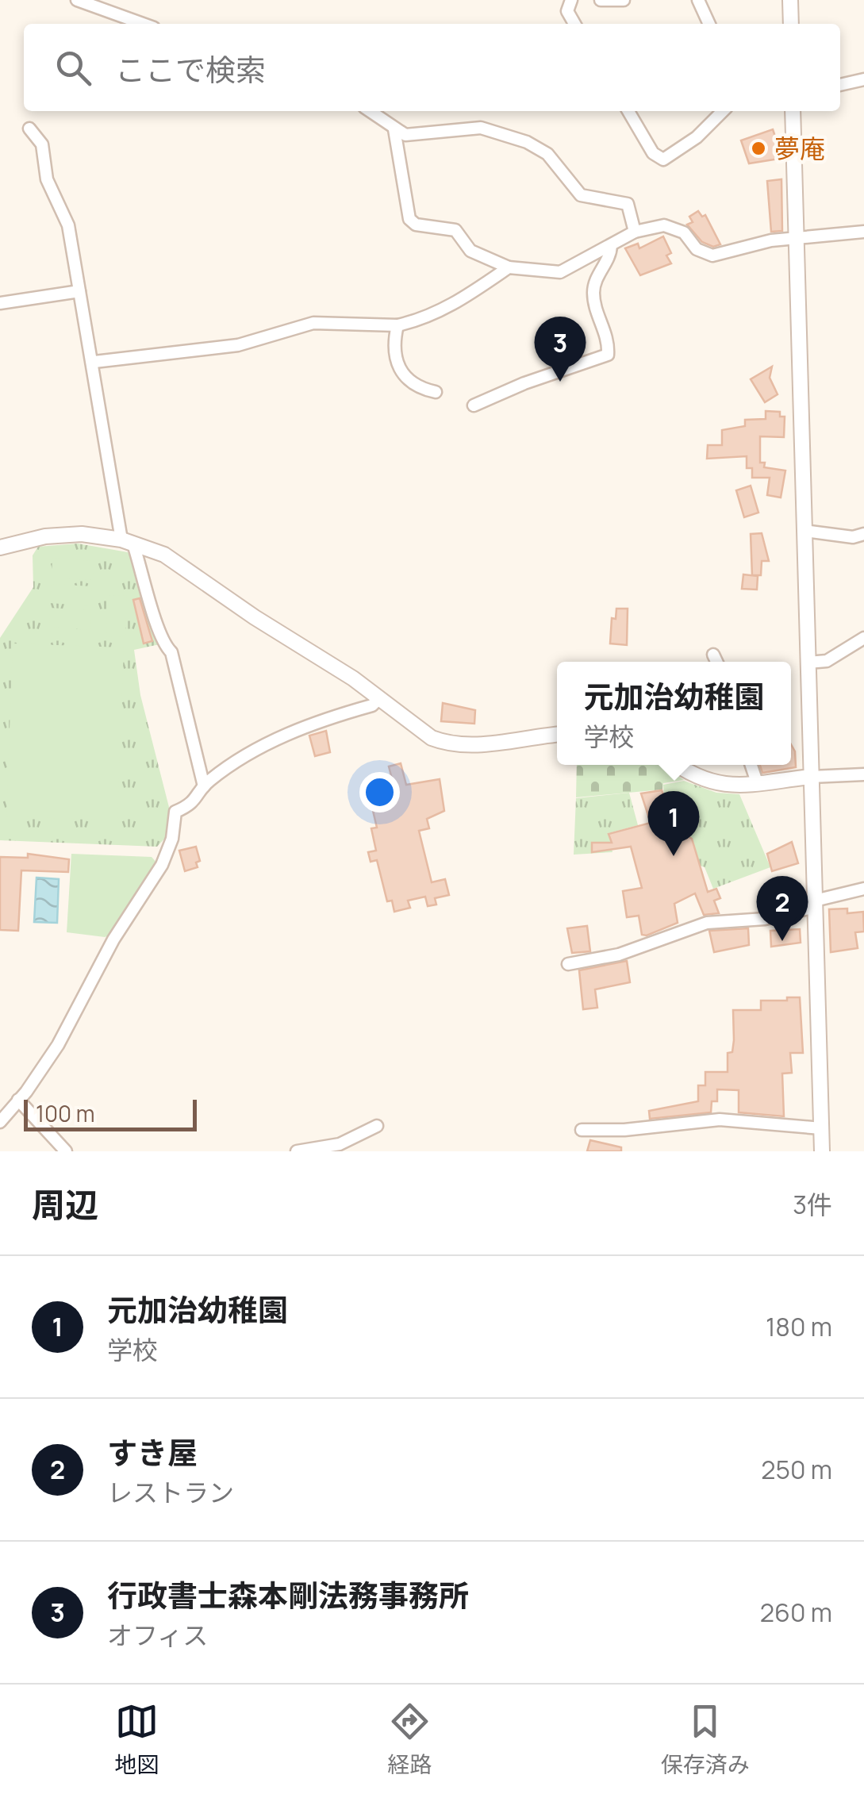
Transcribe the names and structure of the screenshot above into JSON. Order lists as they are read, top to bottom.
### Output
{
  "places": ["夢庵"],
  "scale_bar": "100 m",
  "page": {
    "search": "ここで検索",
    "pins": ["3", "1", "2"],
    "popup": ["元加治幼稚園", "学校"],
    "scale": "100 m",
    "heading": ["周辺", "3件"],
    "list": [
      {
        "mark": "1",
        "name": "元加治幼稚園",
        "note": "学校",
        "value": "180 m"
      },
      {
        "mark": "2",
        "name": "すき屋",
        "note": "レストラン",
        "value": "250 m"
      },
      {
        "mark": "3",
        "name": "行政書士森本剛法務事務所",
        "note": "オフィス",
        "value": "260 m"
      }
    ],
    "nav": ["地図", "経路", "保存済み"]
  }
}
